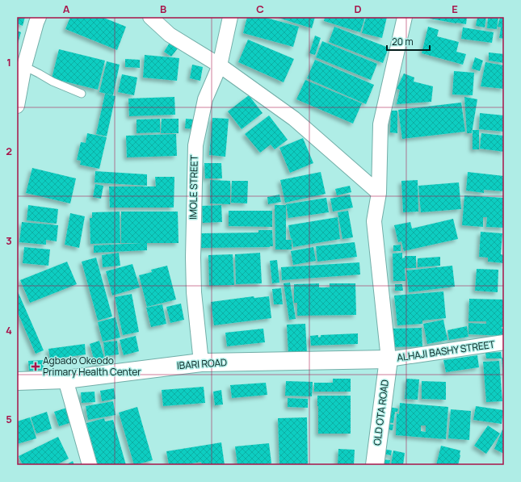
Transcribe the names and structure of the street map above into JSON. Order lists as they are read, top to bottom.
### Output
{
  "streets": {
    "street": [
      "IMOLE STREET",
      "ALHAJI BASHY STREET",
      "IBARI ROAD",
      "OLD OTA ROAD"
    ]
  },
  "crossings": [
    ["IMOLE STREET", "IBARI ROAD"],
    ["ALHAJI BASHY STREET", "IBARI ROAD"],
    ["ALHAJI BASHY STREET", "OLD OTA ROAD"],
    ["IBARI ROAD", "OLD OTA ROAD"]
  ],
  "places": {
    "health": ["Agbado Okeodo Primary Health Center"]
  },
  "scale_bar": "20 m",
  "grid": {
    "columns": [
      "A",
      "B",
      "C",
      "D",
      "E"
    ],
    "rows": [
      "1",
      "2",
      "3",
      "4",
      "5"
    ]
  }
}
